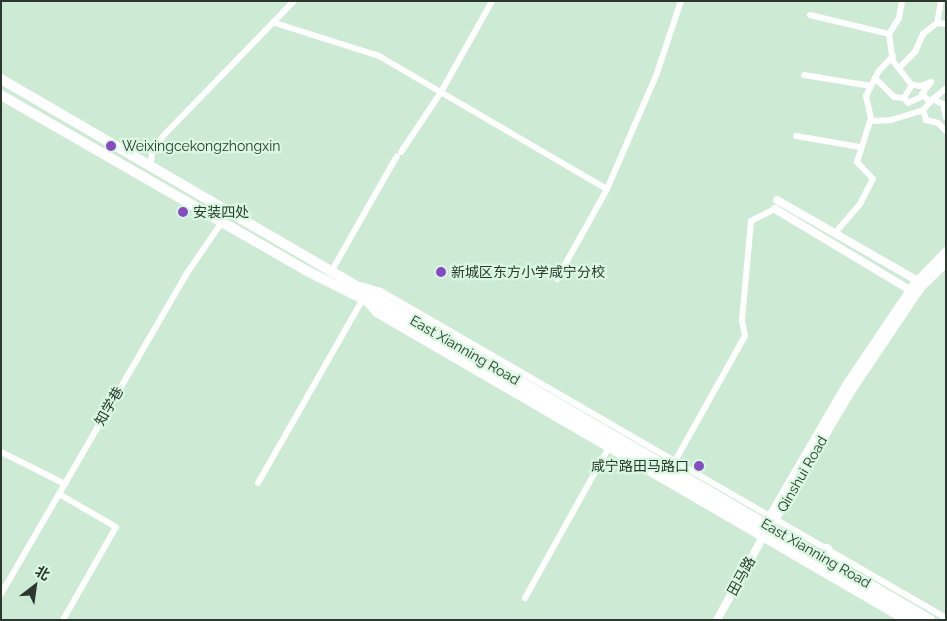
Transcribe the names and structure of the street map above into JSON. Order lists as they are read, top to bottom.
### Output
{
  "streets": {
    "main road": ["East Xianning Road", "Qinshui Road"],
    "street": ["知学巷", "田马路"]
  },
  "crossings": [
    ["East Xianning Road", "知学巷"],
    ["East Xianning Road", "Qinshui Road"],
    ["East Xianning Road", "田马路"],
    ["Qinshui Road", "田马路"]
  ],
  "places": [
    "Weixingcekongzhongxin",
    "安装四处",
    "新城区东方小学咸宁分校",
    "咸宁路田马路口"
  ],
  "north": "top right"
}
